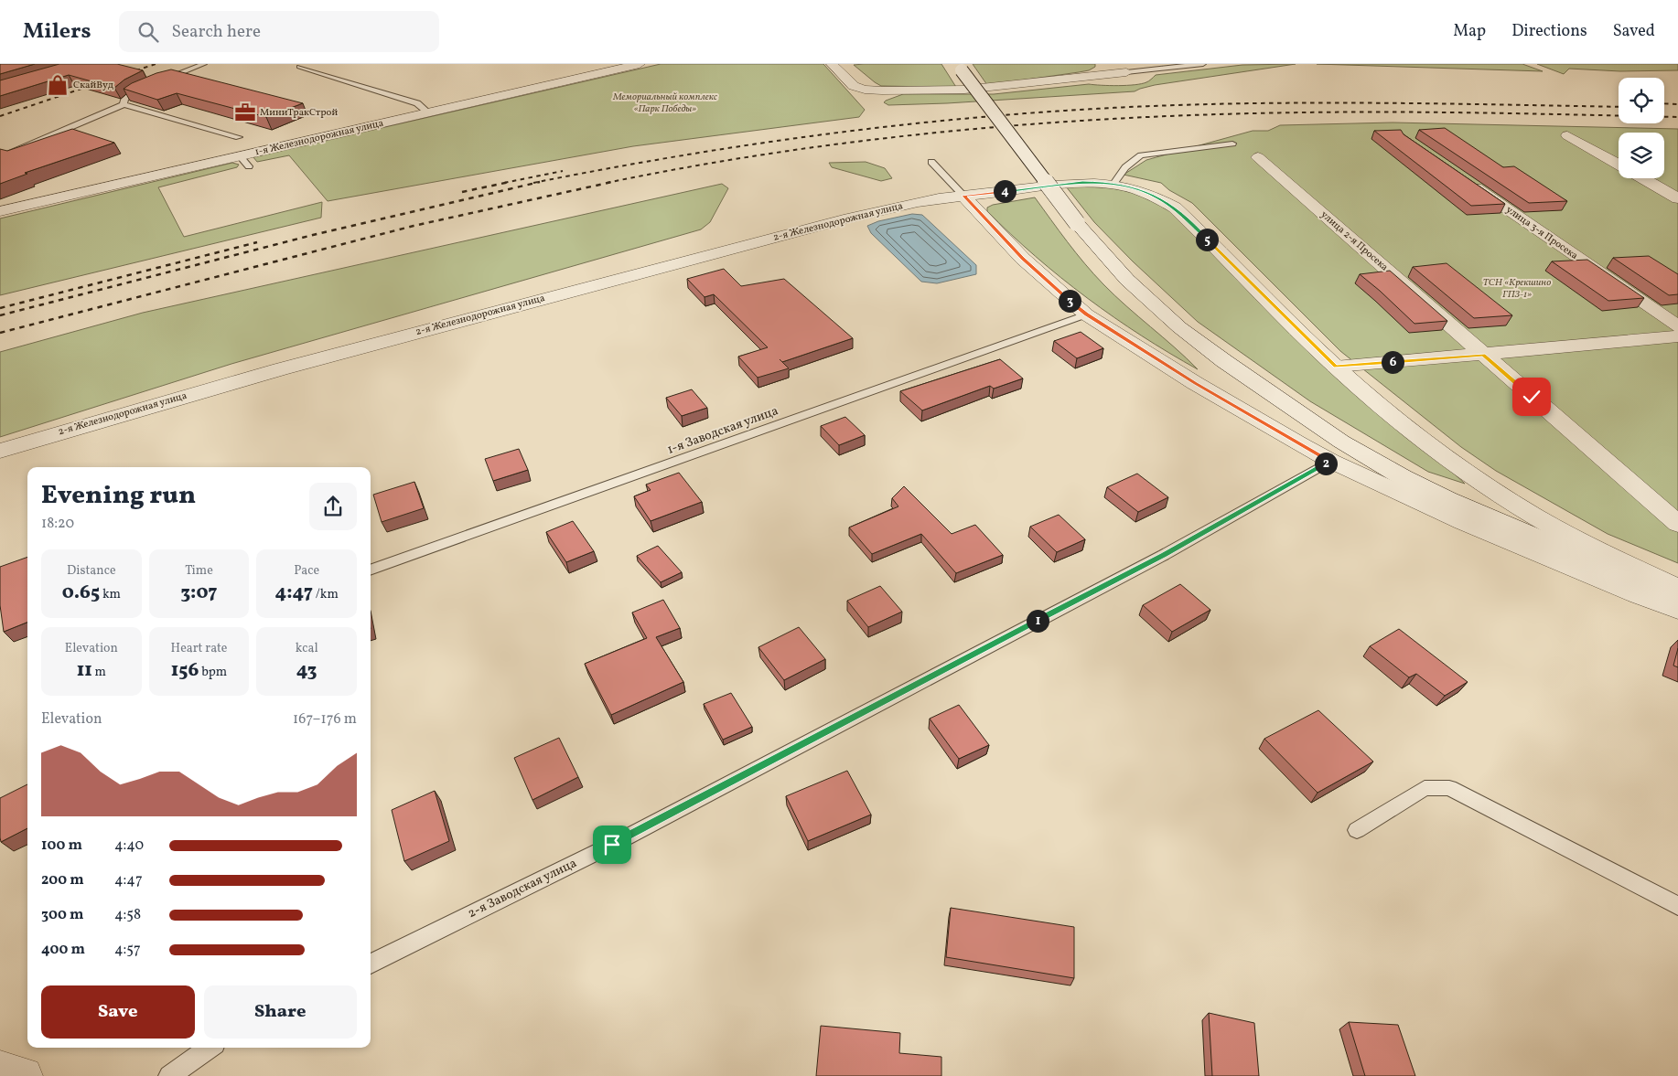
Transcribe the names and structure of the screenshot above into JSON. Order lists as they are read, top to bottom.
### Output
{
  "streets": {
    "street": [
      "1-я Железнодорожная улица",
      "2-я Железнодорожная улица",
      "улица 3-я Просека",
      "улица 2-я Просека"
    ],
    "lane": ["1-я Заводская улица", "2-я Заводская улица"]
  },
  "parks": ["Мемориальный комплекс «Парк Победы»", "ТСН «Крекшино ГПЗ-1»"],
  "places": {
    "shop": ["СкайВуд"],
    "office": ["МиниТракСтрой"]
  },
  "page": {
    "header": "Milers",
    "search": "Search here",
    "nav": ["Map", "Directions", "Saved"],
    "pins": [
      "4",
      "5",
      "3",
      "6",
      "2",
      "1"
    ],
    "heading": ["Evening run", "18:20"],
    "stats": [
      ["Distance", "0.65 km"],
      ["Time", "3:07"],
      ["Pace", "4:47 /km"],
      ["Elevation", "11 m"],
      ["Heart rate", "156 bpm"],
      ["kcal", "43"]
    ],
    "chart": ["Elevation", "167–176 m"],
    "list": [
      {
        "name": "100 m",
        "note": "4:40"
      },
      {
        "name": "200 m",
        "note": "4:47"
      },
      {
        "name": "300 m",
        "note": "4:58"
      },
      {
        "name": "400 m",
        "note": "4:57"
      }
    ],
    "buttons": ["Save", "Share"]
  }
}
